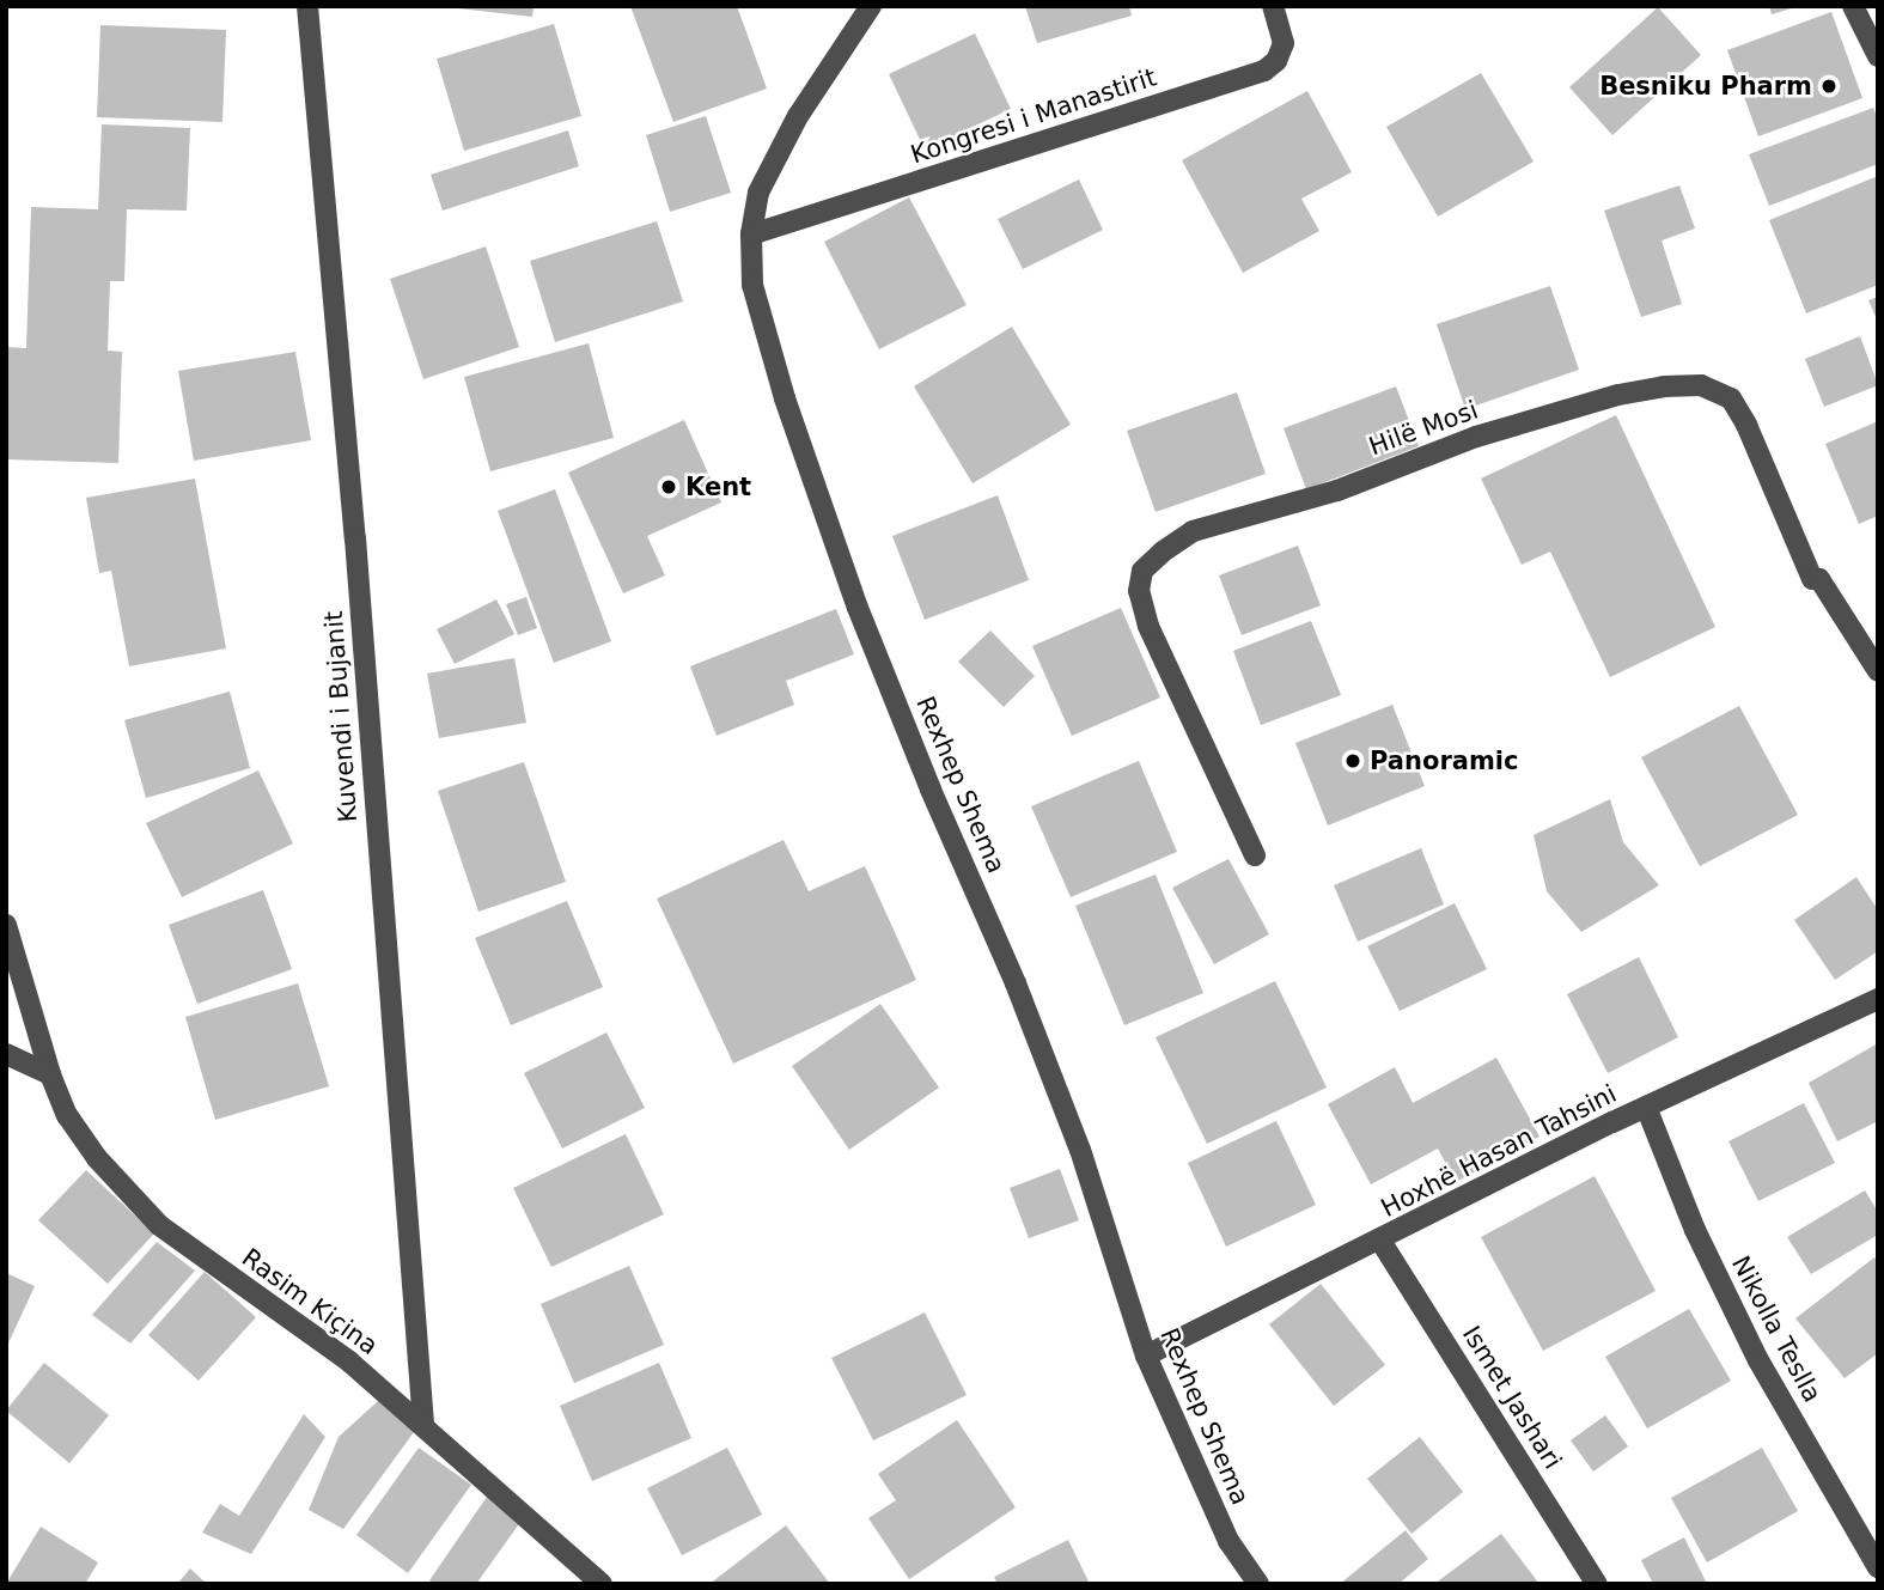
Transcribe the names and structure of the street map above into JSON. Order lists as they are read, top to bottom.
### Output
{
  "streets": {
    "street": [
      "Kongresi i Manastirit",
      "Hilë Mosi",
      "Kuvendi i Bujanit",
      "Rexhep Shema",
      "Hoxhë Hasan Tahsini",
      "Rasim Kiçina",
      "Nikolla Teslla",
      "Ismet Jashari"
    ]
  },
  "crossings": [
    ["Kongresi i Manastirit", "Rexhep Shema"],
    ["Kuvendi i Bujanit", "Rasim Kiçina"],
    ["Rexhep Shema", "Hoxhë Hasan Tahsini"],
    ["Hoxhë Hasan Tahsini", "Nikolla Teslla"],
    ["Hoxhë Hasan Tahsini", "Ismet Jashari"]
  ],
  "places": ["Besniku Pharm", "Kent", "Panoramic"]
}
